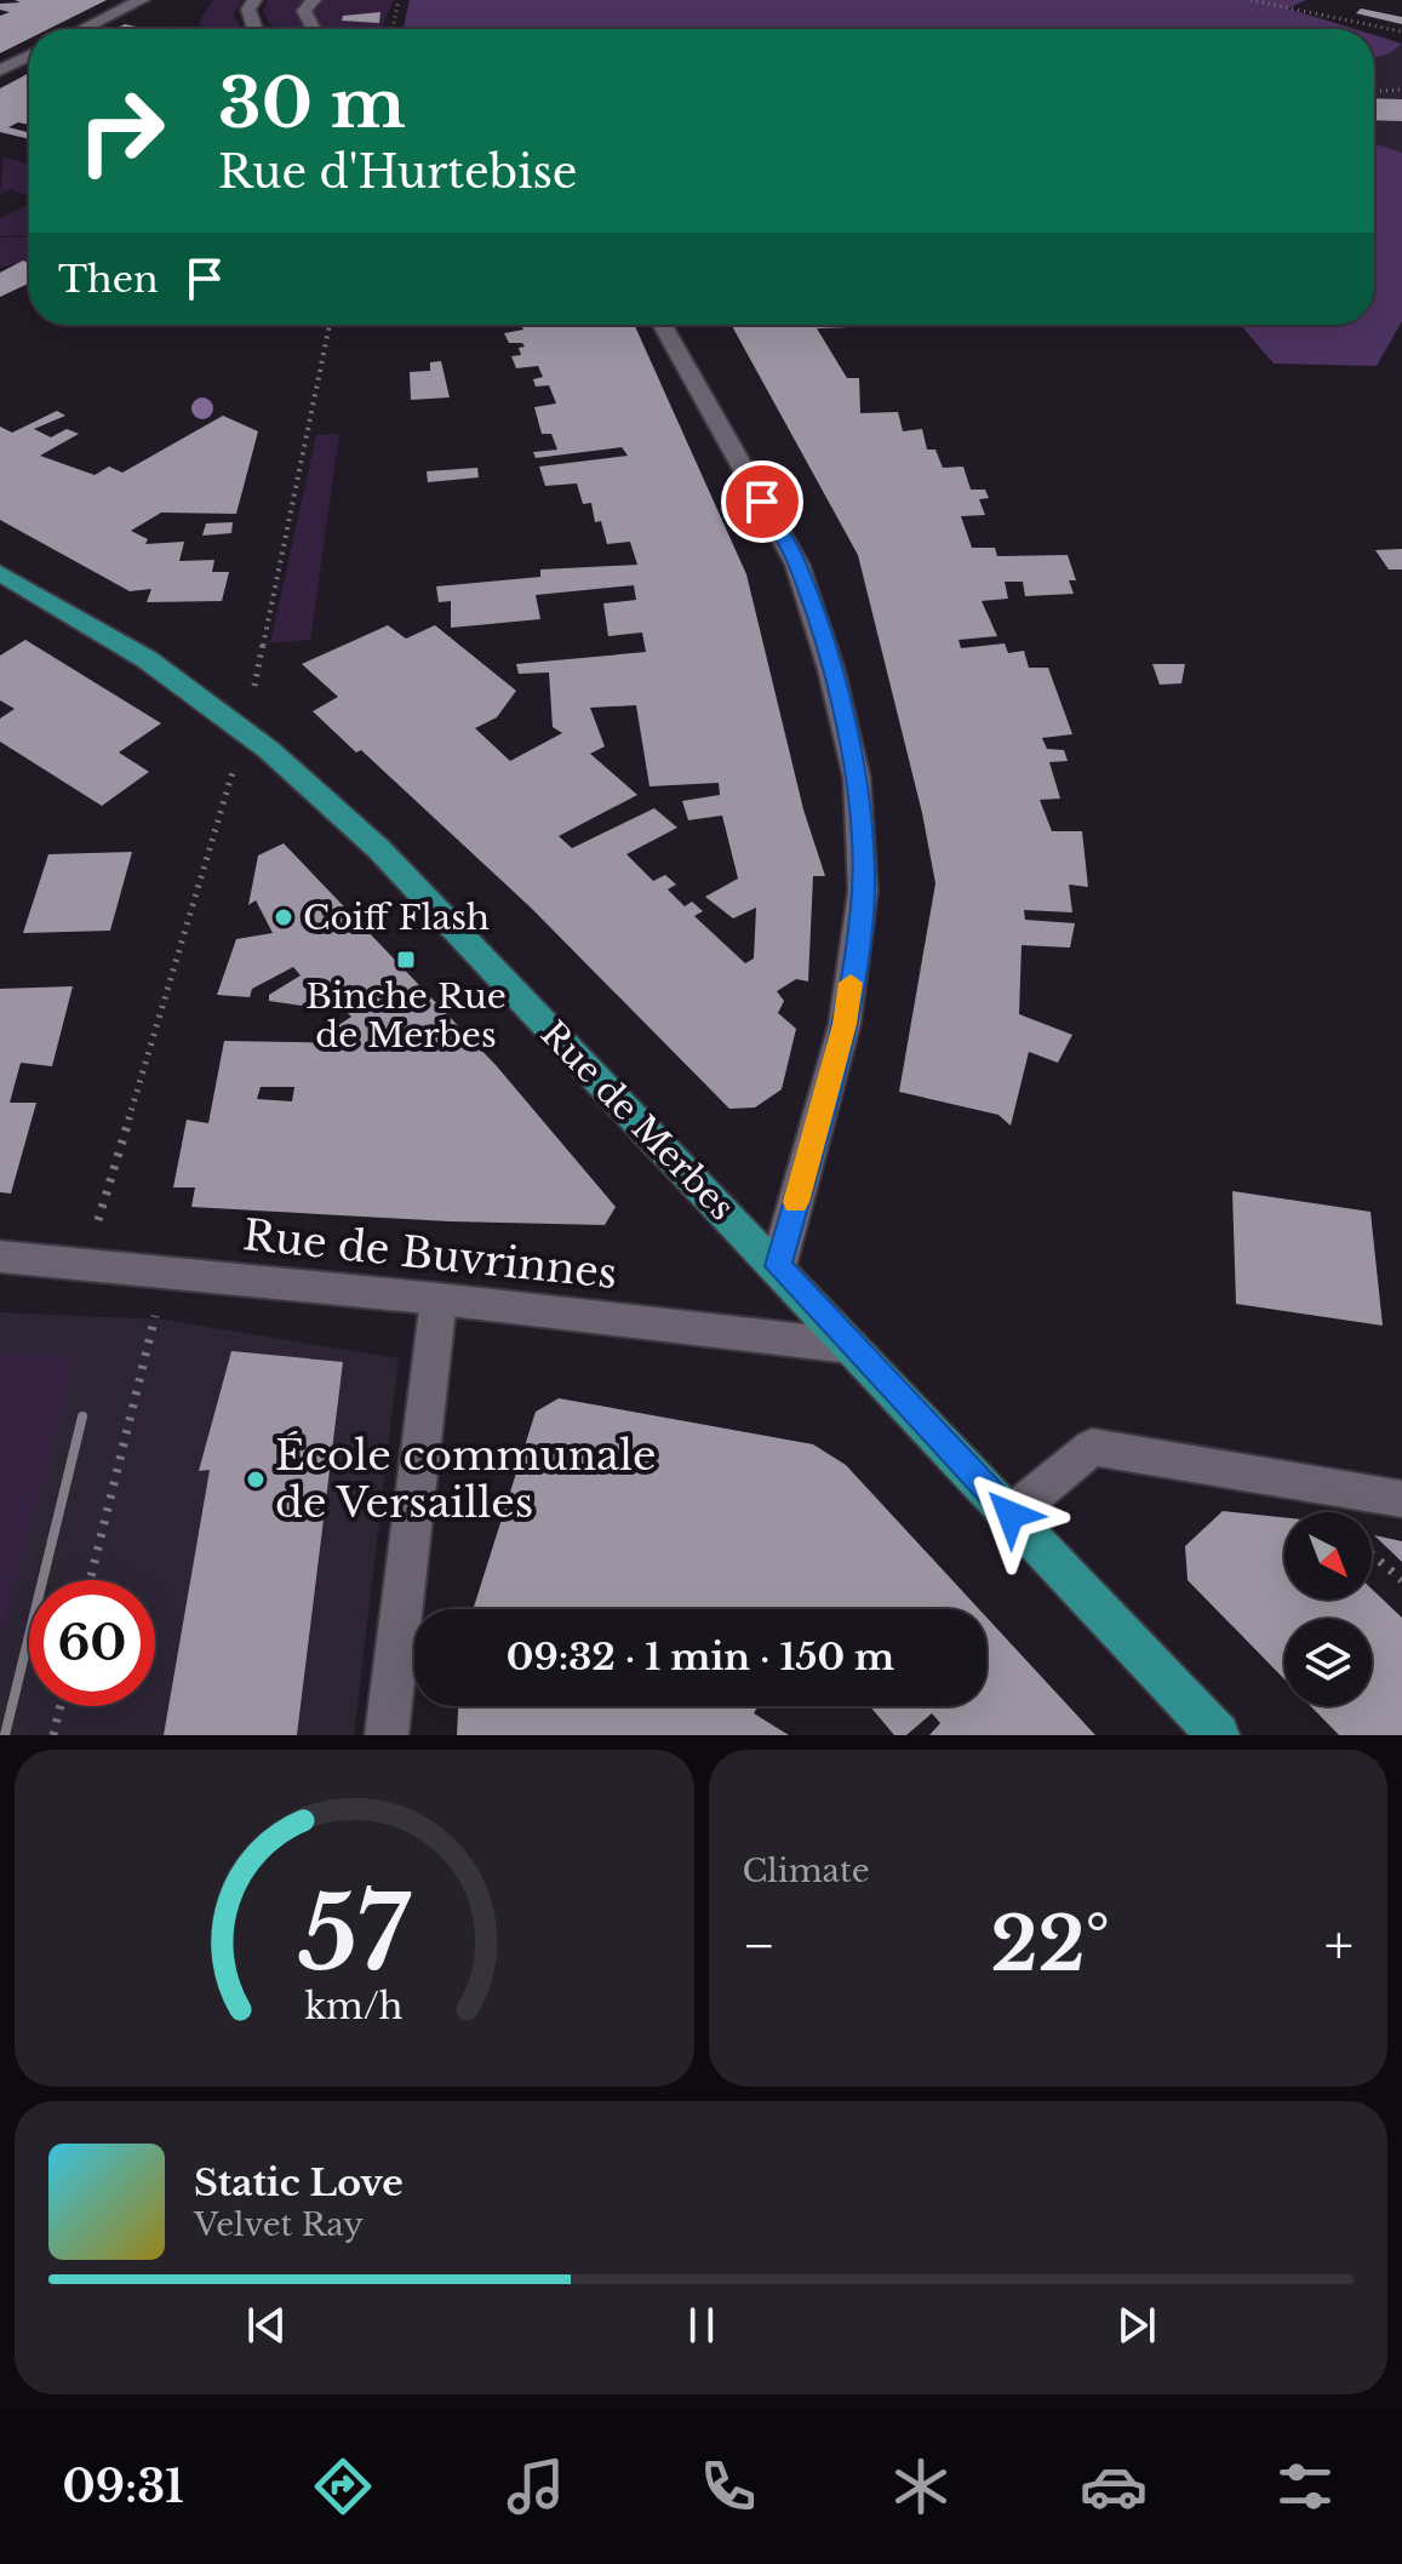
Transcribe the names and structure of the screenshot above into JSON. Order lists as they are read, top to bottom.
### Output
{
  "streets": {
    "main road": ["Rue de Merbes"],
    "street": ["Rue de Buvrinnes"]
  },
  "crossings": [
    ["Rue de Merbes", "Rue de Buvrinnes"]
  ],
  "places": {
    "other": ["Coiff Flash", "École communale de Versailles"],
    "transit": ["Binche Rue de Merbes"]
  },
  "north": "bottom right",
  "page": {
    "turn": ["30 m", "Rue d'Hurtebise"],
    "then": "Then",
    "limit": "60",
    "trip": "09:32 · 1 min · 150 m",
    "tile": "Climate",
    "heat": ["−", "22°", "+"],
    "song": ["Static Love", "Velvet Ray"],
    "tabs": "09:31",
    "gauge": ["57", "km/h"]
  }
}
